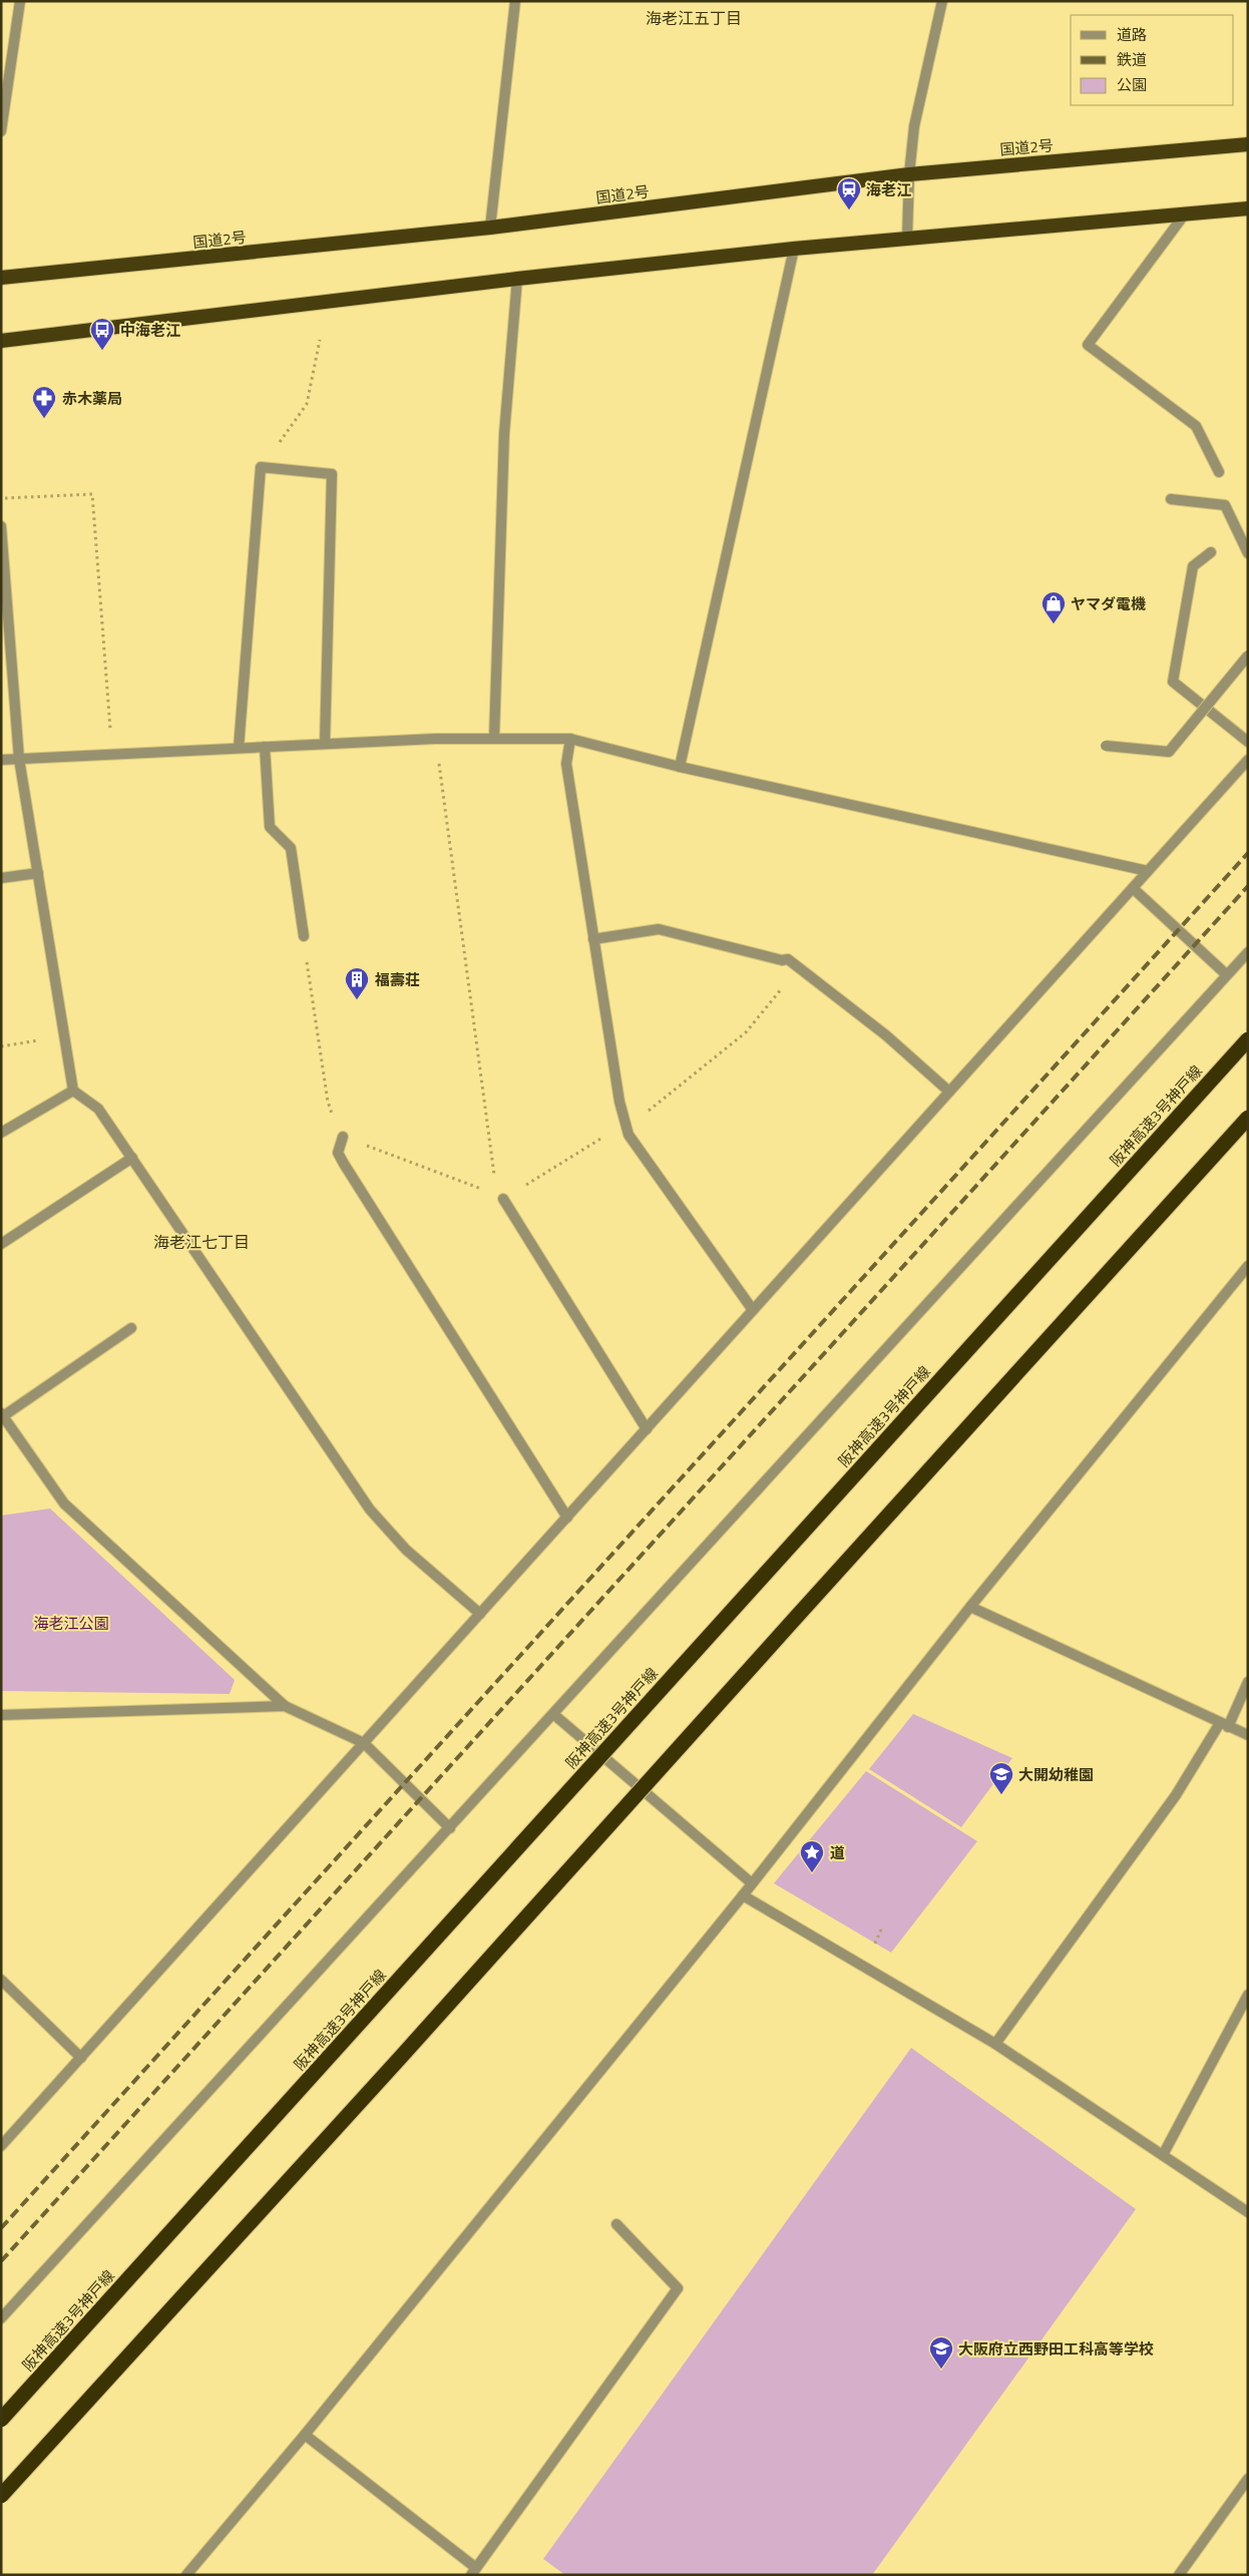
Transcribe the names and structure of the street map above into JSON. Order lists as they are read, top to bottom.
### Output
{
  "streets": {
    "highway": ["国道2号", "阪神高速3号神戸線"]
  },
  "districts": ["海老江五丁目", "海老江七丁目"],
  "parks": ["海老江公園"],
  "places": {
    "station": ["海老江"],
    "bus stop": ["中海老江"],
    "pharmacy": ["赤木薬局"],
    "shop": ["ヤマダ電機"],
    "building": ["福壽荘"],
    "school or university": ["大開幼稚園", "大阪府立西野田工科高等学校"],
    "place": ["道"]
  },
  "legend": ["道路", "鉄道", "公園"]
}
